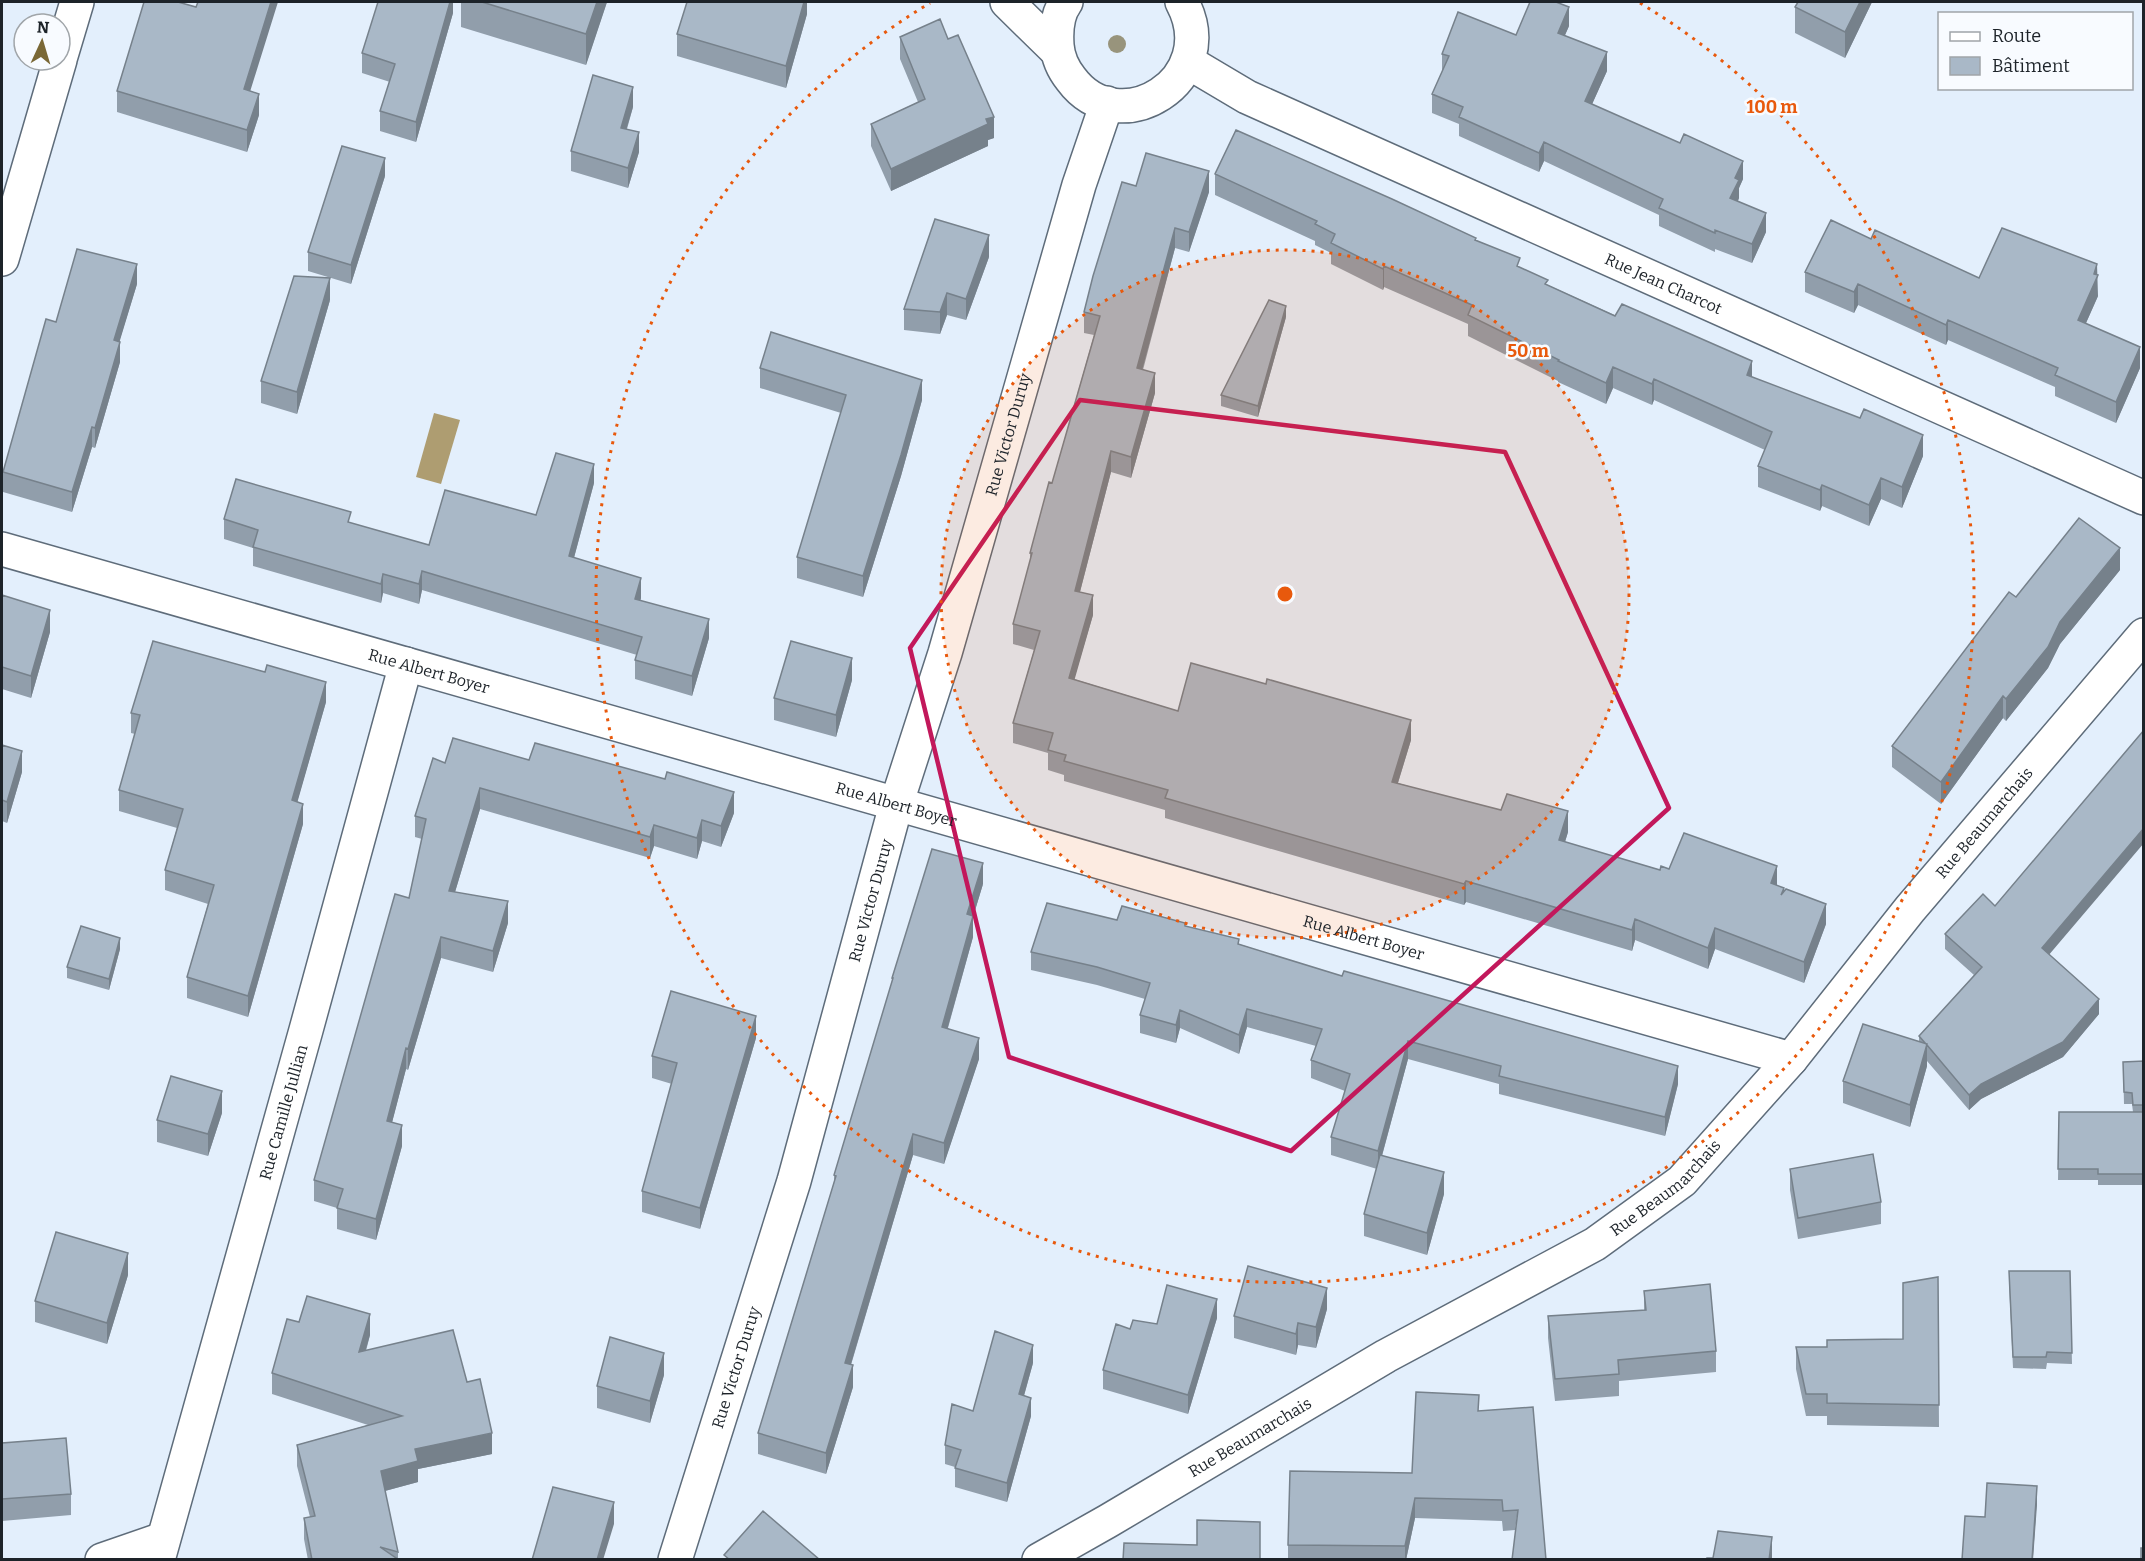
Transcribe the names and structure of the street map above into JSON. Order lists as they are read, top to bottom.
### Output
{
  "streets": {
    "street": [
      "Rue Jean Charcot",
      "Rue Victor Duruy",
      "Rue Albert Boyer",
      "Rue Beaumarchais",
      "Rue Camille Jullian"
    ]
  },
  "crossings": [
    ["Rue Victor Duruy", "Rue Albert Boyer"],
    ["Rue Albert Boyer", "Rue Beaumarchais"],
    ["Rue Albert Boyer", "Rue Camille Jullian"]
  ],
  "legend": ["Route", "Bâtiment"],
  "north": "top",
  "rings": ["100 m", "50 m"]
}
